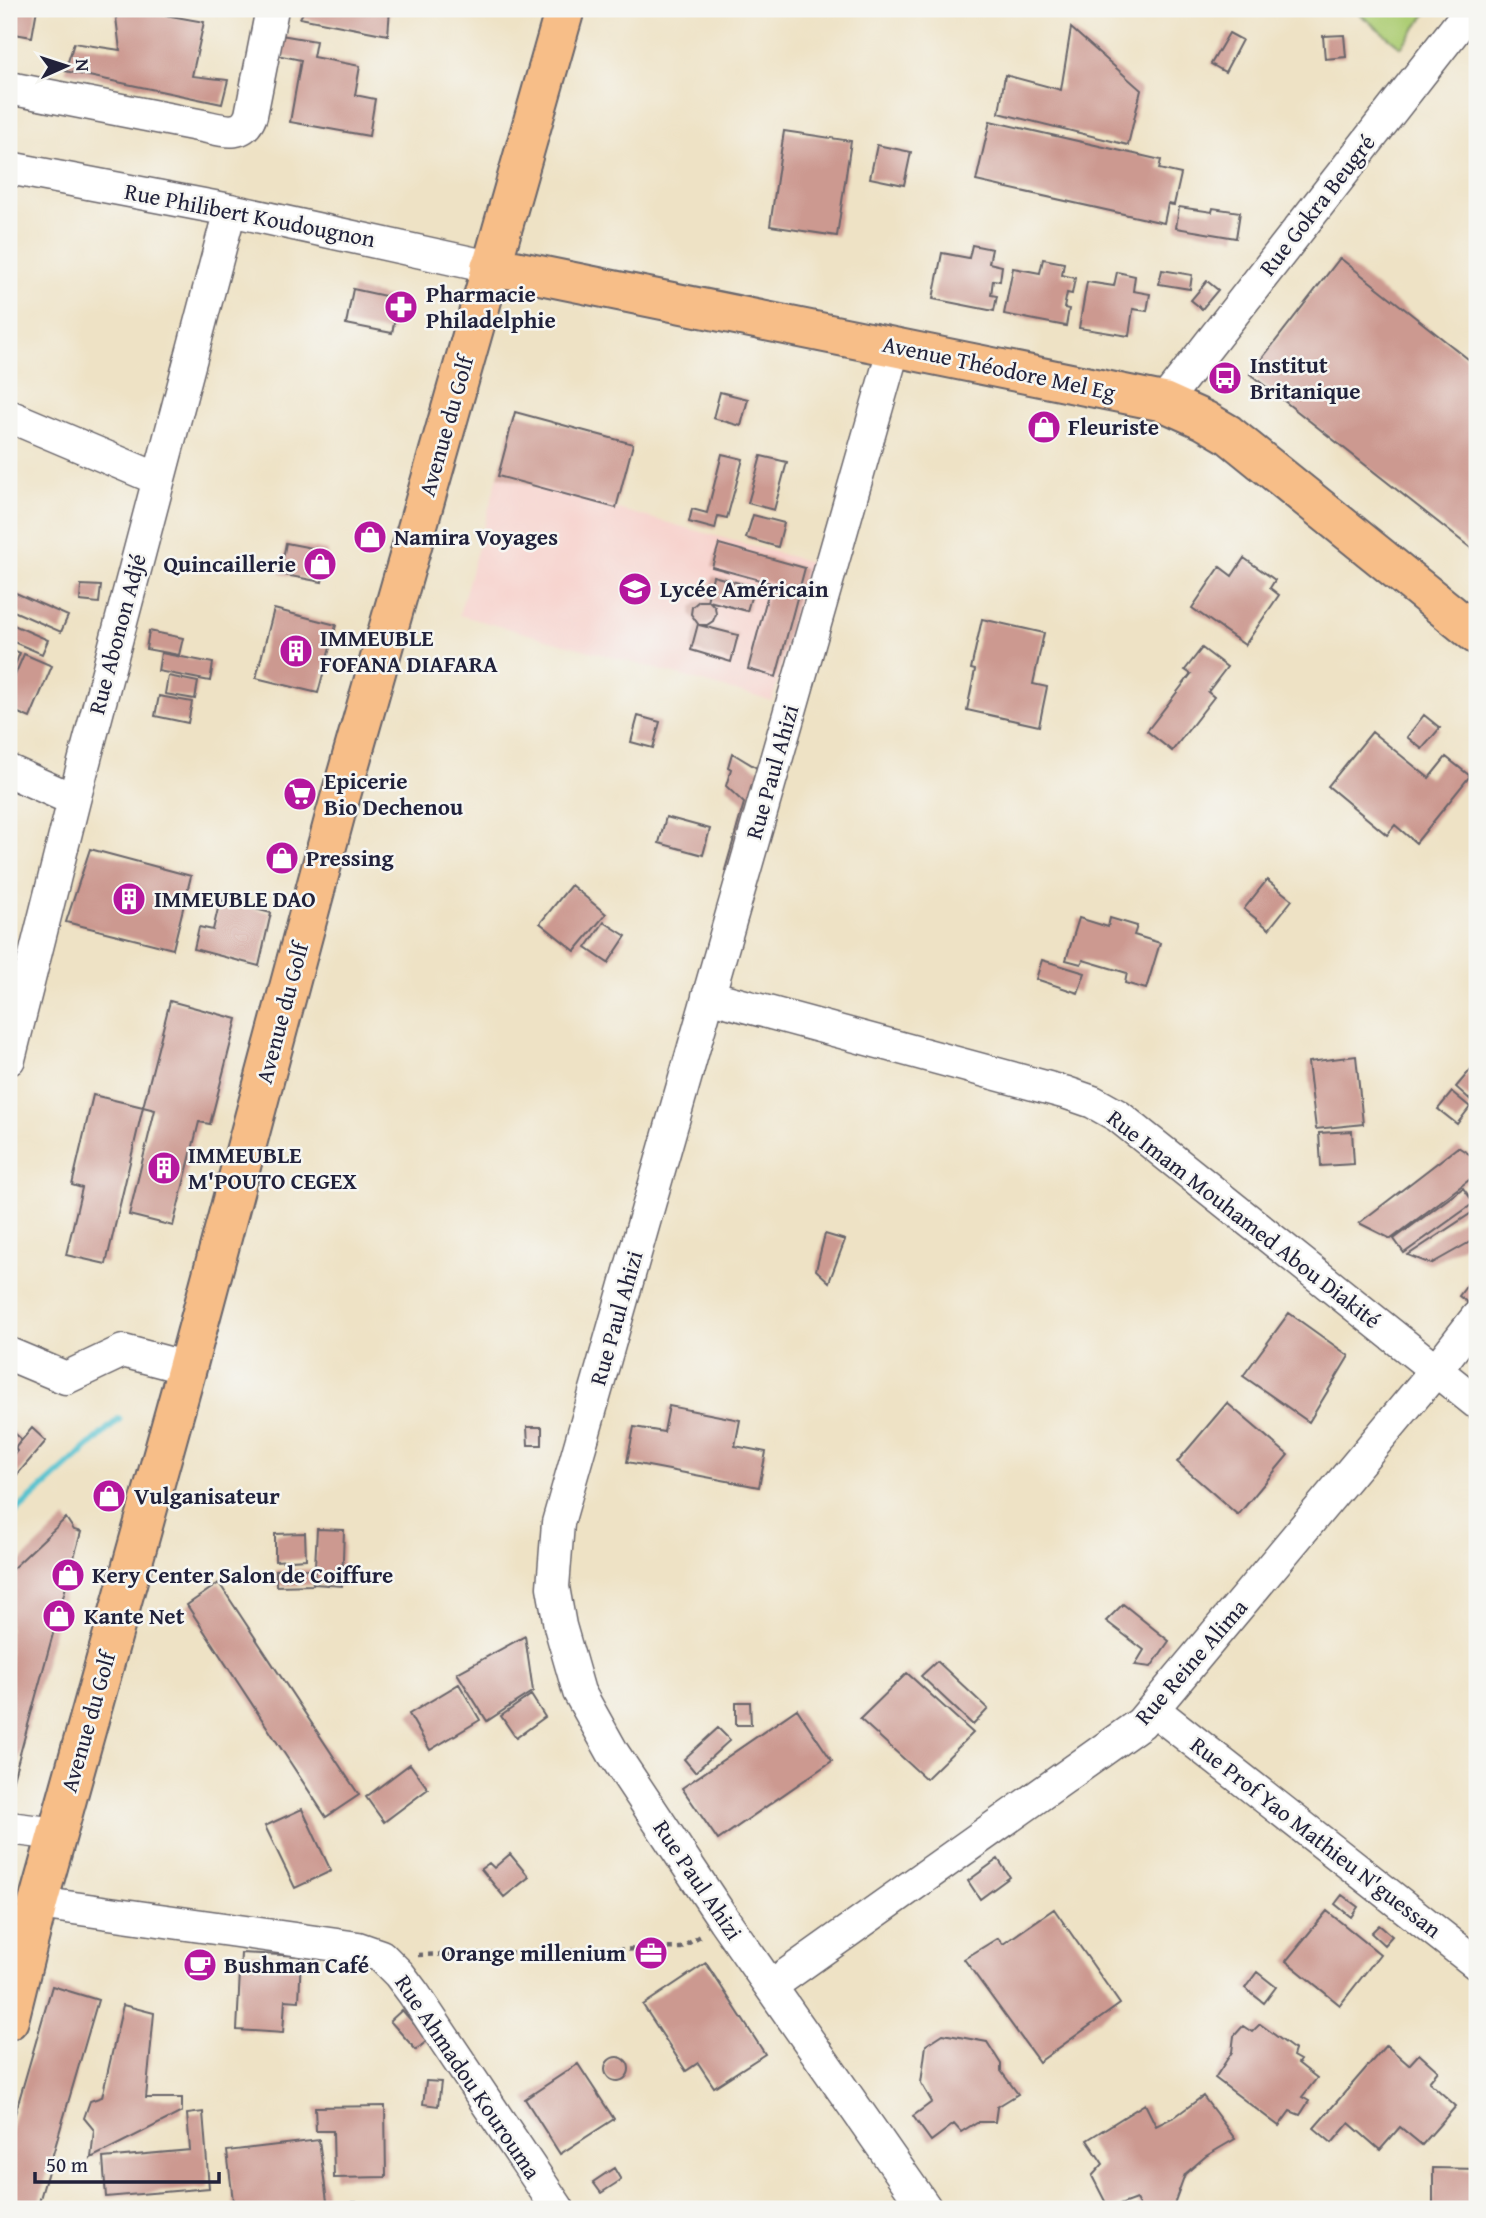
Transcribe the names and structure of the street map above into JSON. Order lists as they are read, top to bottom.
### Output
{
  "streets": {
    "main road": ["Avenue Théodore Mel Eg", "Avenue du Golf"],
    "street": [
      "Rue Gokra Beugré",
      "Rue Philibert Koudougnon",
      "Rue Abonon Adjé",
      "Rue Paul Ahizi",
      "Rue Imam Mouhamed Abou Diakité",
      "Rue Reine Alima",
      "Rue Prof Yao Mathieu N'guessan",
      "Rue Ahmadou Kourouma"
    ]
  },
  "crossings": [
    ["Rue Gokra Beugré", "Avenue Théodore Mel Eg"],
    ["Rue Philibert Koudougnon", "Avenue Théodore Mel Eg"],
    ["Rue Philibert Koudougnon", "Avenue du Golf"],
    ["Rue Philibert Koudougnon", "Rue Abonon Adjé"],
    ["Avenue Théodore Mel Eg", "Avenue du Golf"],
    ["Avenue Théodore Mel Eg", "Rue Paul Ahizi"],
    ["Avenue du Golf", "Rue Ahmadou Kourouma"],
    ["Rue Paul Ahizi", "Rue Imam Mouhamed Abou Diakité"],
    ["Rue Paul Ahizi", "Rue Reine Alima"],
    ["Rue Imam Mouhamed Abou Diakité", "Rue Reine Alima"],
    ["Rue Reine Alima", "Rue Prof Yao Mathieu N'guessan"]
  ],
  "places": {
    "pharmacy": ["Pharmacie Philadelphie"],
    "bus stop": ["Institut Britanique"],
    "shop": [
      "Fleuriste",
      "Namira Voyages",
      "Quincaillerie",
      "Pressing",
      "Vulganisateur",
      "Kery Center Salon de Coiffure",
      "Kante Net"
    ],
    "school or university": ["Lycée Américain"],
    "building": ["IMMEUBLE FOFANA DIAFARA", "IMMEUBLE DAO", "IMMEUBLE M'POUTO CEGEX"],
    "supermarket": ["Epicerie Bio Dechenou"],
    "office": ["Orange millenium"],
    "cafe": ["Bushman Café"]
  },
  "scale_bar": "50 m",
  "north": "right"
}
